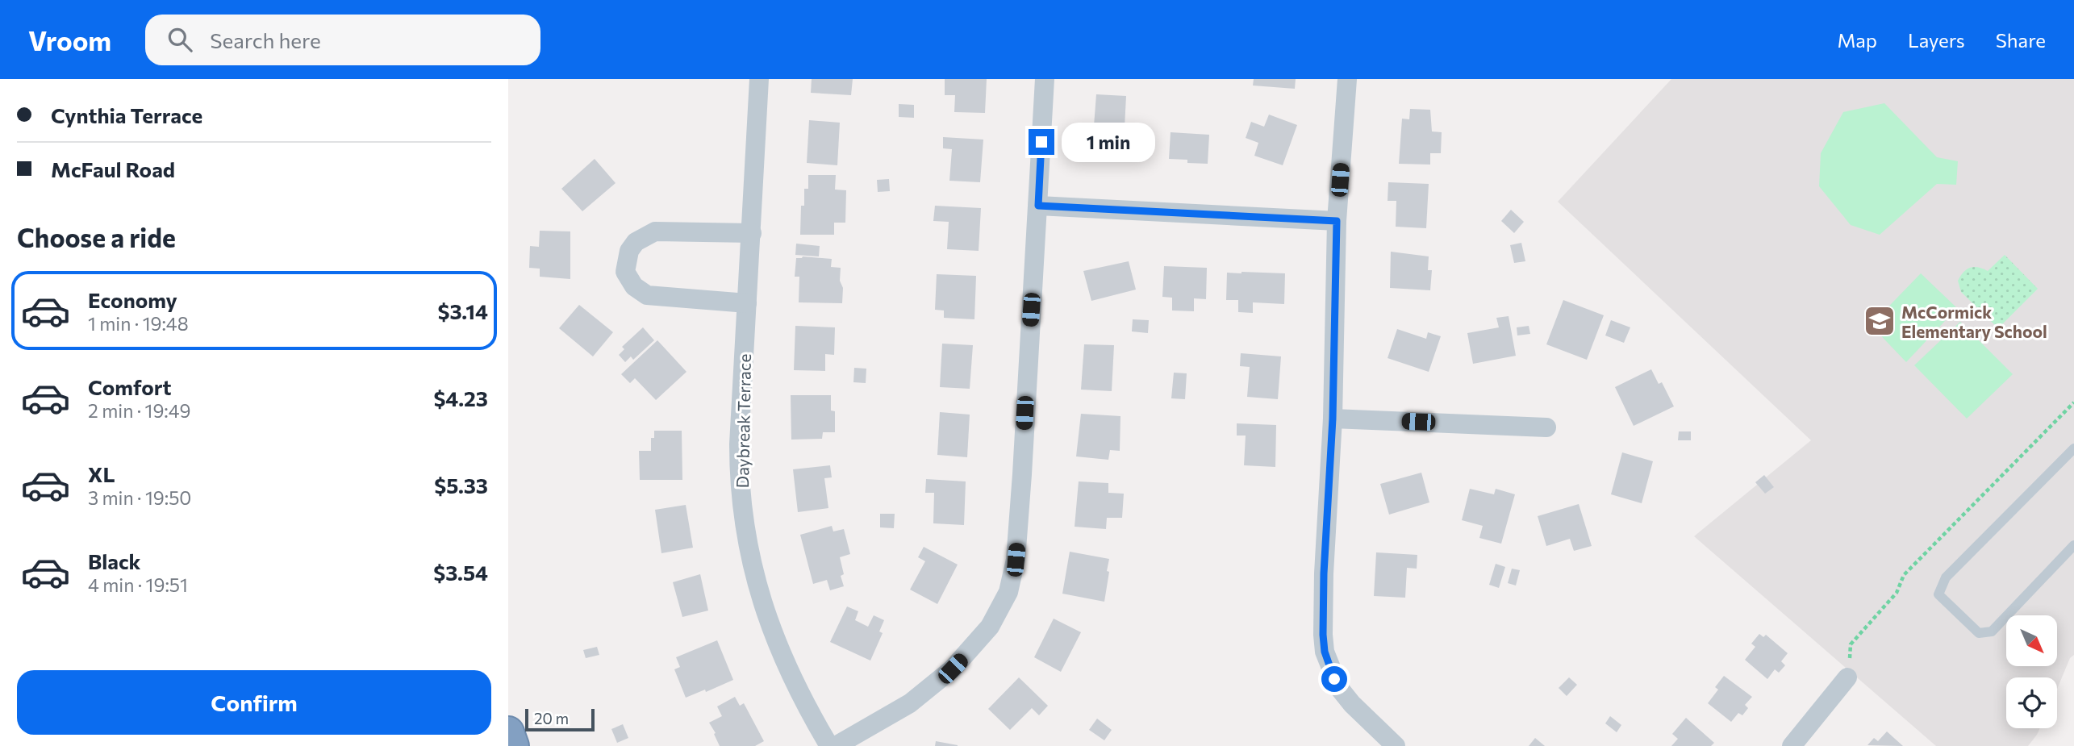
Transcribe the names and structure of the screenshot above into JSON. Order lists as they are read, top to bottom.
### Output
{
  "streets": {
    "street": ["Daybreak Terrace"]
  },
  "places": {
    "school or university": ["McCormick Elementary School"]
  },
  "scale_bar": "20 m",
  "north": "bottom right",
  "page": {
    "header": "Vroom",
    "search": "Search here",
    "nav": ["Map", "Layers", "Share"],
    "banner": ["Cynthia Terrace", "McFaul Road"],
    "bubble": "1 min",
    "heading": "Choose a ride",
    "list": [
      {
        "name": "Economy",
        "note": "1 min · 19:48",
        "value": "$3.14"
      },
      {
        "name": "Comfort",
        "note": "2 min · 19:49",
        "value": "$4.23"
      },
      {
        "name": "XL",
        "note": "3 min · 19:50",
        "value": "$5.33"
      },
      {
        "name": "Black",
        "note": "4 min · 19:51",
        "value": "$3.54"
      }
    ],
    "buttons": "Confirm",
    "scale": "20 m"
  }
}
